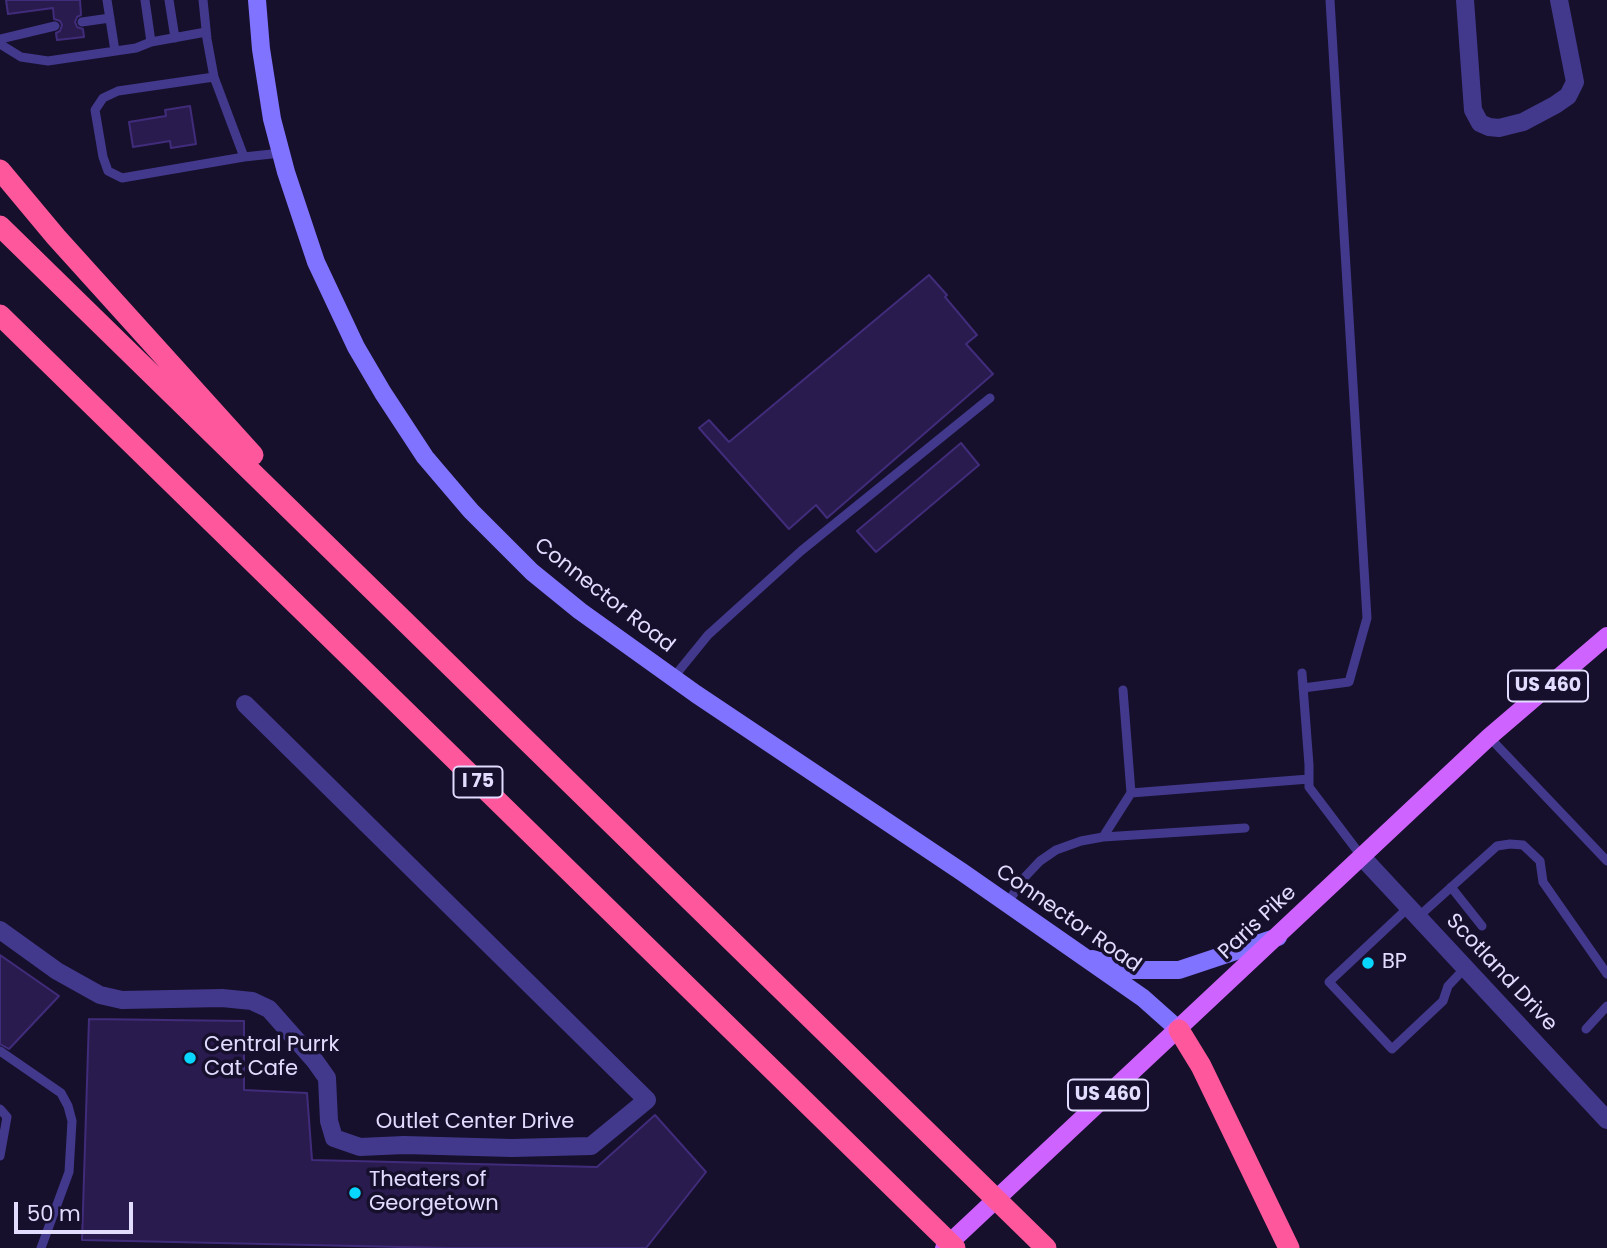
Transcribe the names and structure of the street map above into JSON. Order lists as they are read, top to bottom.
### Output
{
  "streets": {
    "highway": ["I 75"],
    "main road": ["Connector Road", "US 460", "Paris Pike"],
    "street": ["Scotland Drive", "Outlet Center Drive"]
  },
  "crossings": [
    ["Connector Road", "Paris Pike"],
    ["Paris Pike", "Scotland Drive"]
  ],
  "places": ["BP", "Central Purrk Cat Cafe", "Theaters of Georgetown"],
  "scale_bar": "50 m"
}
